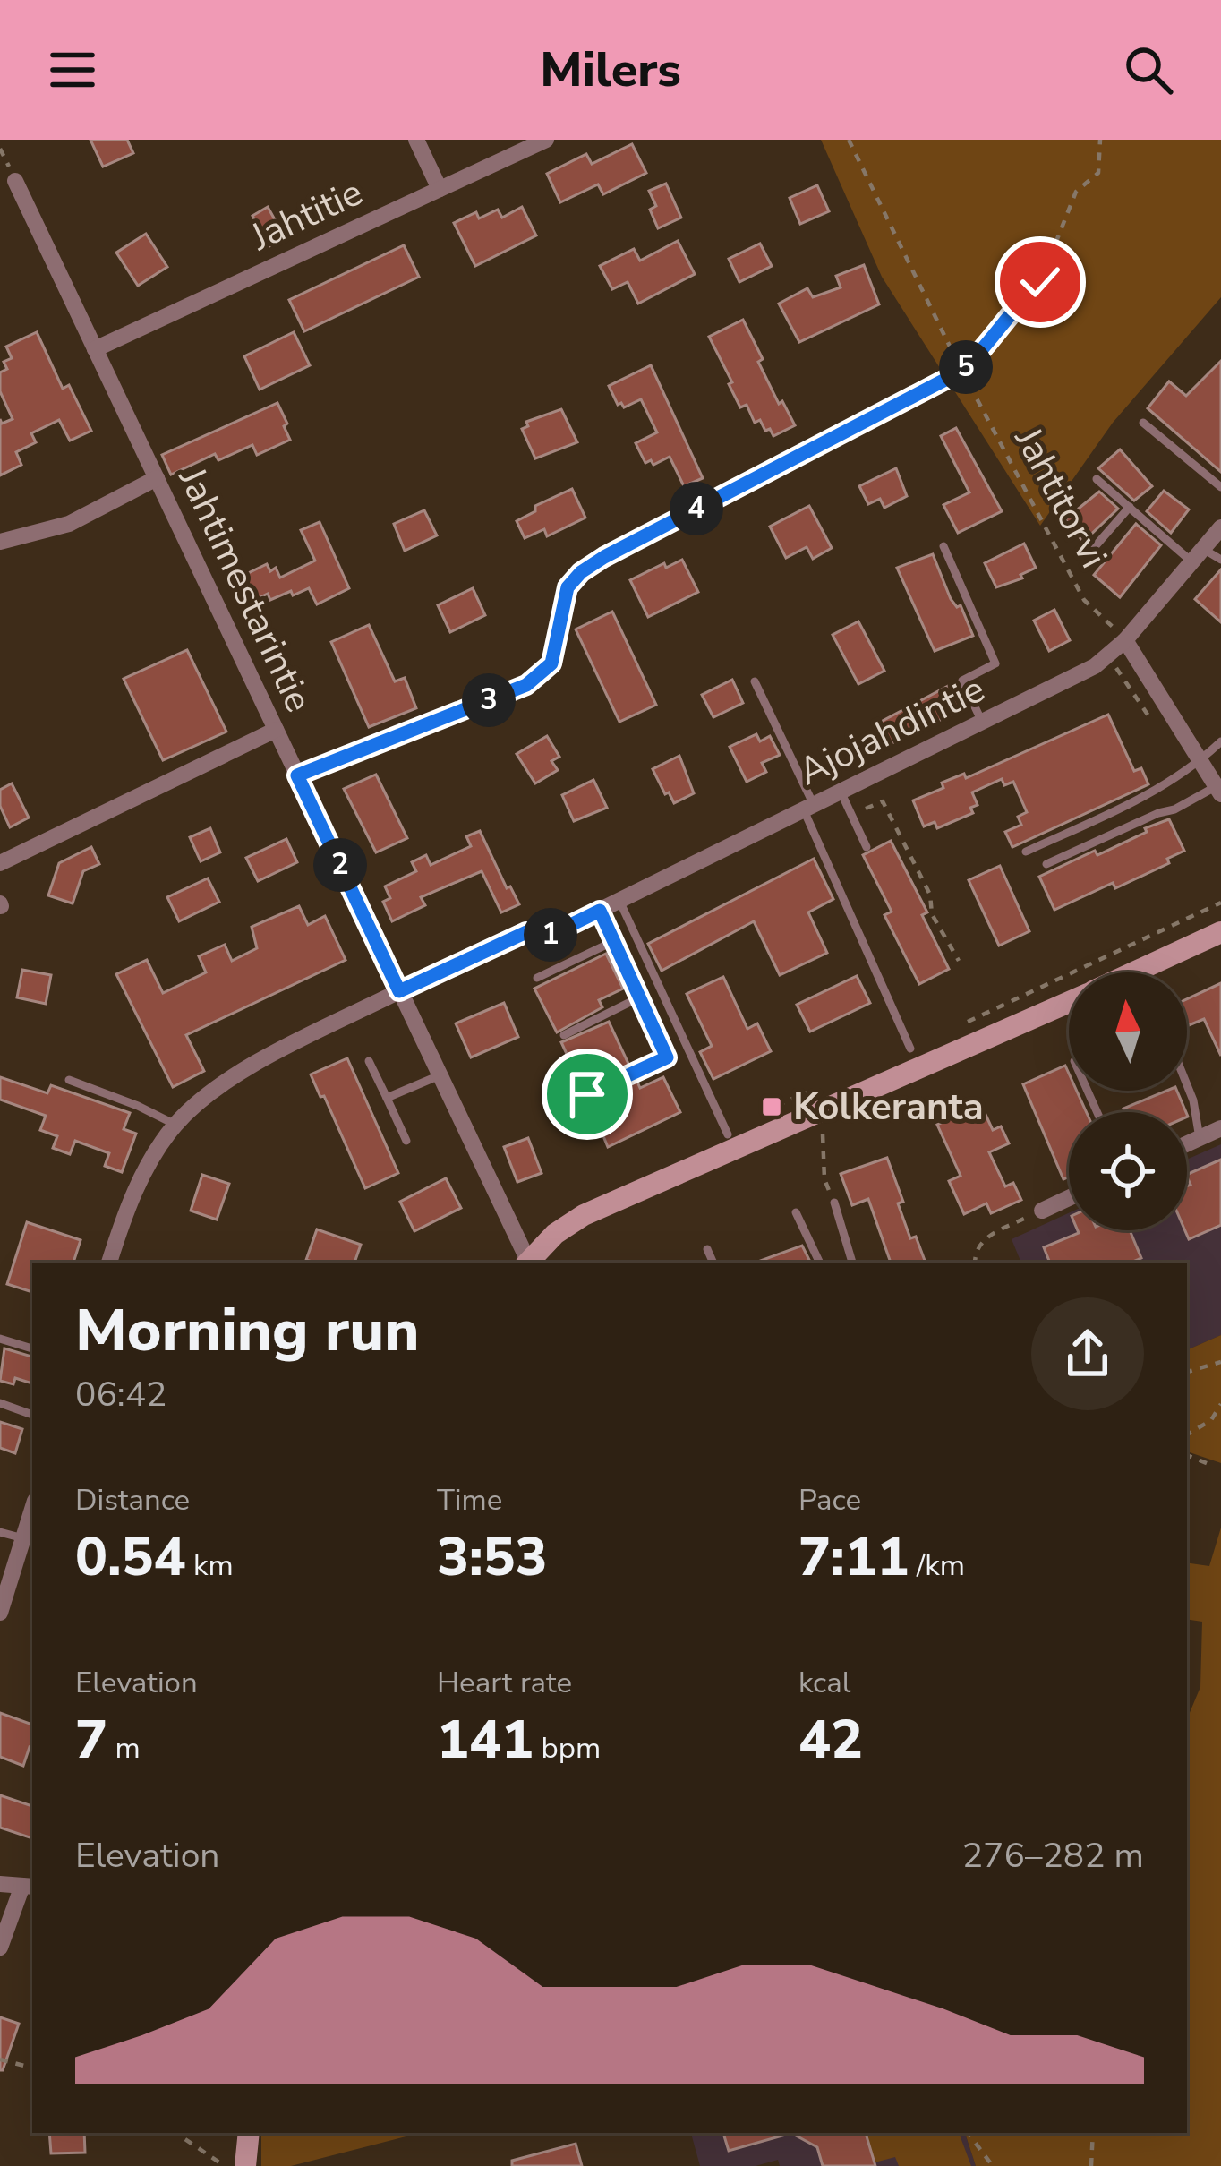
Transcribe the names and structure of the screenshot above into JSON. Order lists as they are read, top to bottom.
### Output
{
  "streets": {
    "street": ["Jahtitie", "Jahtimestarintie", "Ajojahdintie"],
    "path": ["Jahtitorvi"]
  },
  "crossings": [
    ["Jahtitie", "Jahtimestarintie"],
    ["Jahtitorvi", "Ajojahdintie"]
  ],
  "places": {
    "transit": ["Kolkeranta"]
  },
  "north": "top",
  "page": {
    "header": "Milers",
    "pins": [
      "5",
      "4",
      "3",
      "2",
      "1"
    ],
    "heading": ["Morning run", "06:42"],
    "stats": [
      ["Distance", "0.54 km"],
      ["Time", "3:53"],
      ["Pace", "7:11 /km"],
      ["Elevation", "7 m"],
      ["Heart rate", "141 bpm"],
      ["kcal", "42"]
    ],
    "chart": ["Elevation", "276–282 m"]
  }
}
